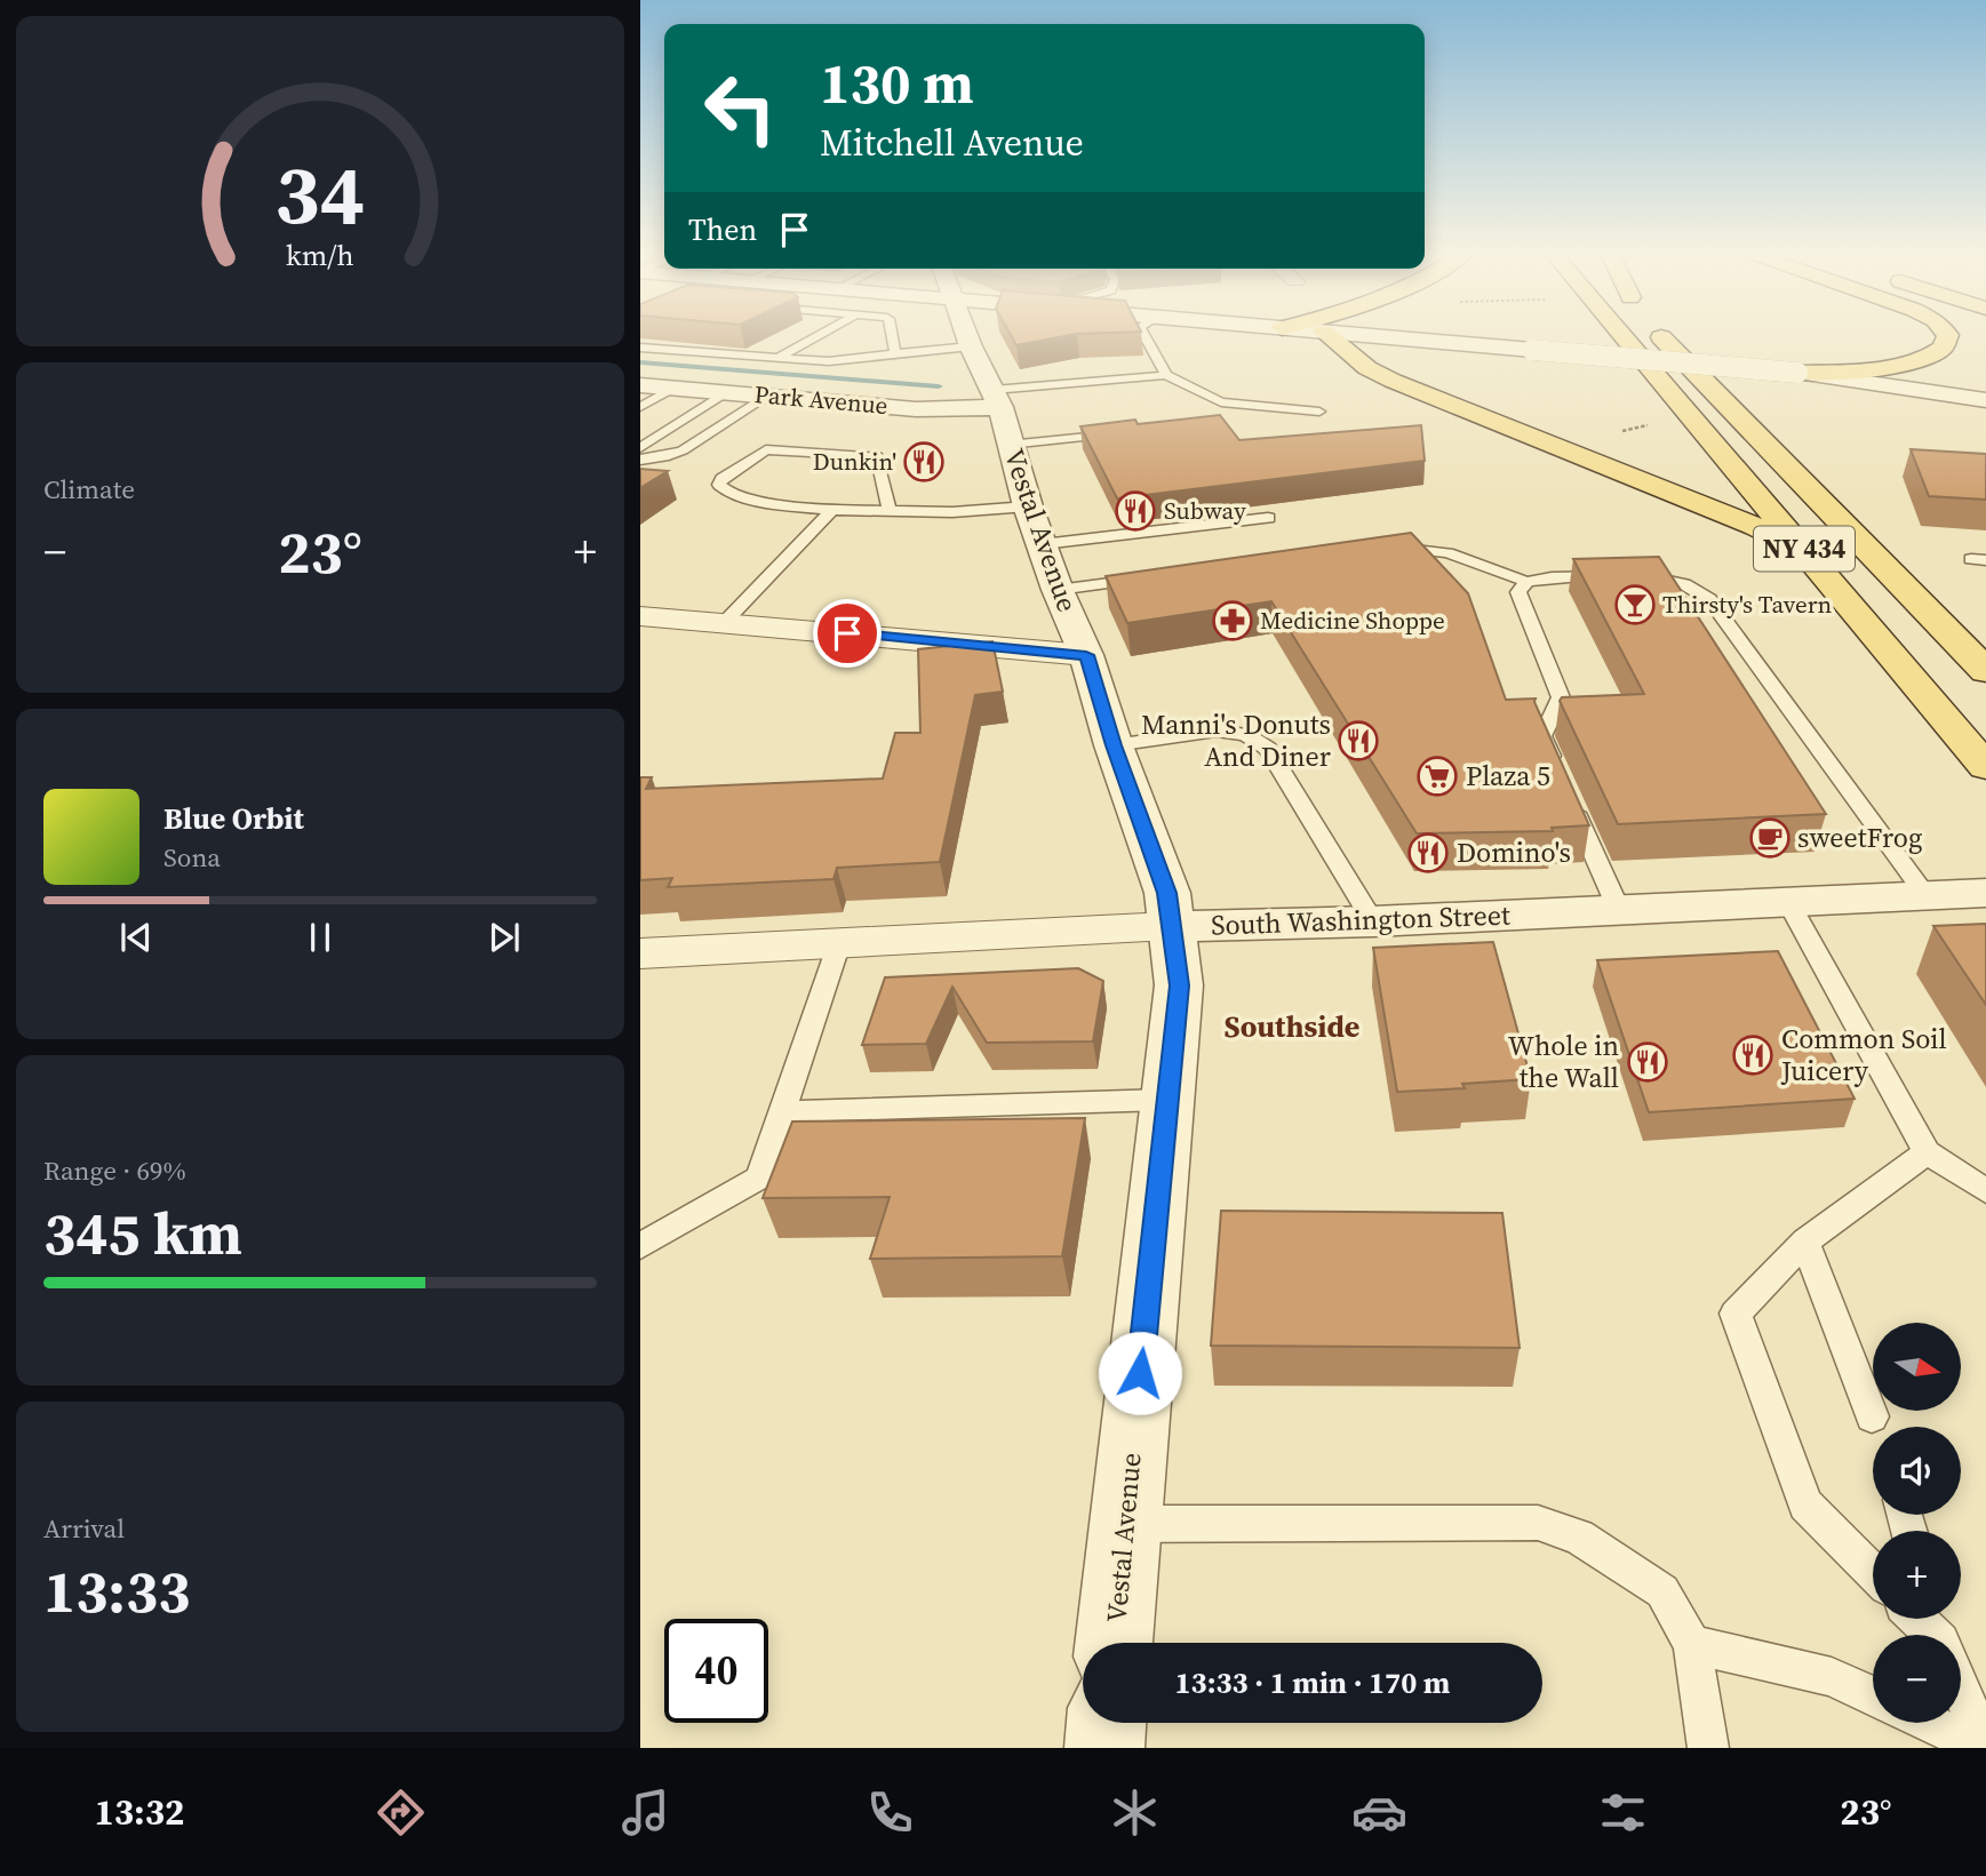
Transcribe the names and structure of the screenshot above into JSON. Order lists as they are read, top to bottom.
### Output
{
  "streets": {
    "main road": ["NY 434"],
    "street": ["Park Avenue", "Vestal Avenue", "South Washington Street"]
  },
  "crossings": [
    ["Park Avenue", "Vestal Avenue"],
    ["Vestal Avenue", "South Washington Street"]
  ],
  "districts": ["Southside"],
  "places": {
    "restaurant": [
      "Dunkin'",
      "Subway",
      "Manni's Donuts And Diner",
      "Domino's",
      "Common Soil Juicery",
      "Whole in the Wall"
    ],
    "bar": ["Thirsty's Tavern"],
    "pharmacy": ["Medicine Shoppe"],
    "supermarket": ["Plaza 5"],
    "cafe": ["sweetFrog"]
  },
  "north": "right",
  "page": {
    "turn": ["130 m", "Mitchell Avenue"],
    "then": "Then",
    "tile": [
      "Climate",
      ["Range · 69%", "345 km"],
      ["Arrival", "13:33"]
    ],
    "heat": ["−", "23°", "+"],
    "song": ["Blue Orbit", "Sona"],
    "map_buttons": ["+", "−"],
    "limit": "40",
    "trip": "13:33 · 1 min · 170 m",
    "tabs": ["13:32", "23°"],
    "gauge": ["34", "km/h"]
  }
}
